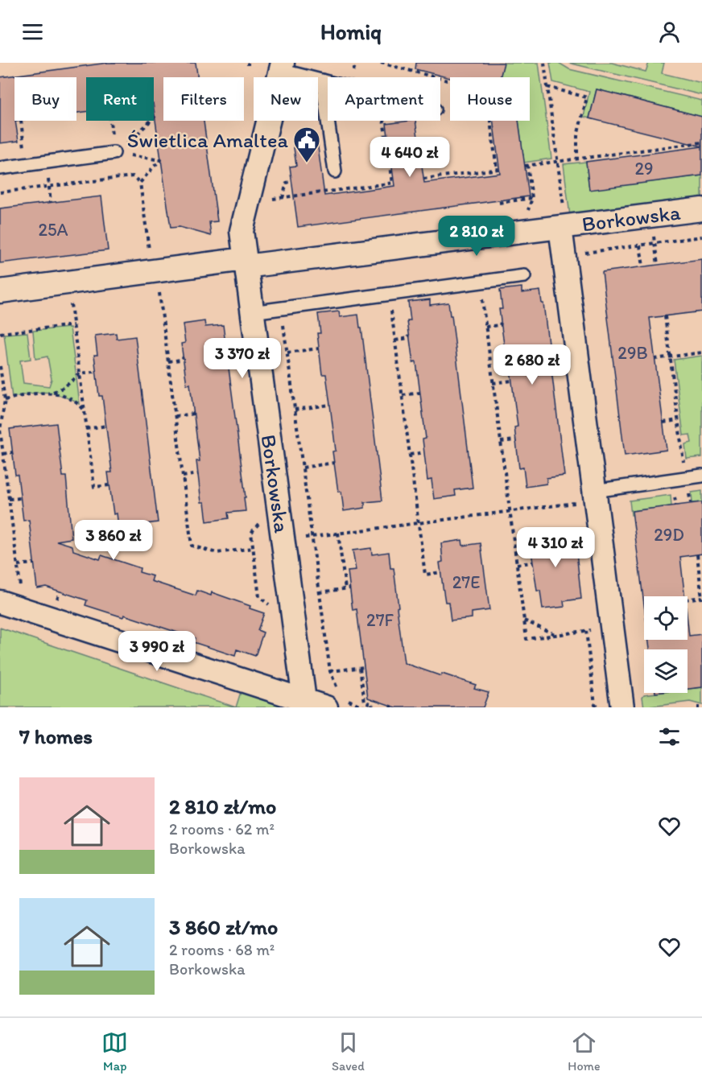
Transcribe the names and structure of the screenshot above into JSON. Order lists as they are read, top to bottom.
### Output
{
  "streets": {
    "street": ["Borkowska"]
  },
  "places": {
    "public building": ["Świetlica Amaltea"]
  },
  "house_numbers": [
    "29",
    "25A",
    "29B",
    "29D",
    "27E",
    "27F"
  ],
  "page": {
    "header": "Homiq",
    "chip": [
      "Buy",
      "Rent",
      "Filters",
      "New",
      "Apartment",
      "House"
    ],
    "price": [
      "4 640 zł",
      "2 810 zł",
      "3 370 zł",
      "2 680 zł",
      "3 860 zł",
      "4 310 zł",
      "3 990 zł"
    ],
    "heading": "7 homes",
    "list": [
      {
        "name": "2 810 zł/mo",
        "note": "2 rooms · 62 m² · Borkowska"
      },
      {
        "name": "3 860 zł/mo",
        "note": "2 rooms · 68 m² · Borkowska"
      }
    ],
    "tabs": ["Map", "Saved", "Home"]
  }
}
